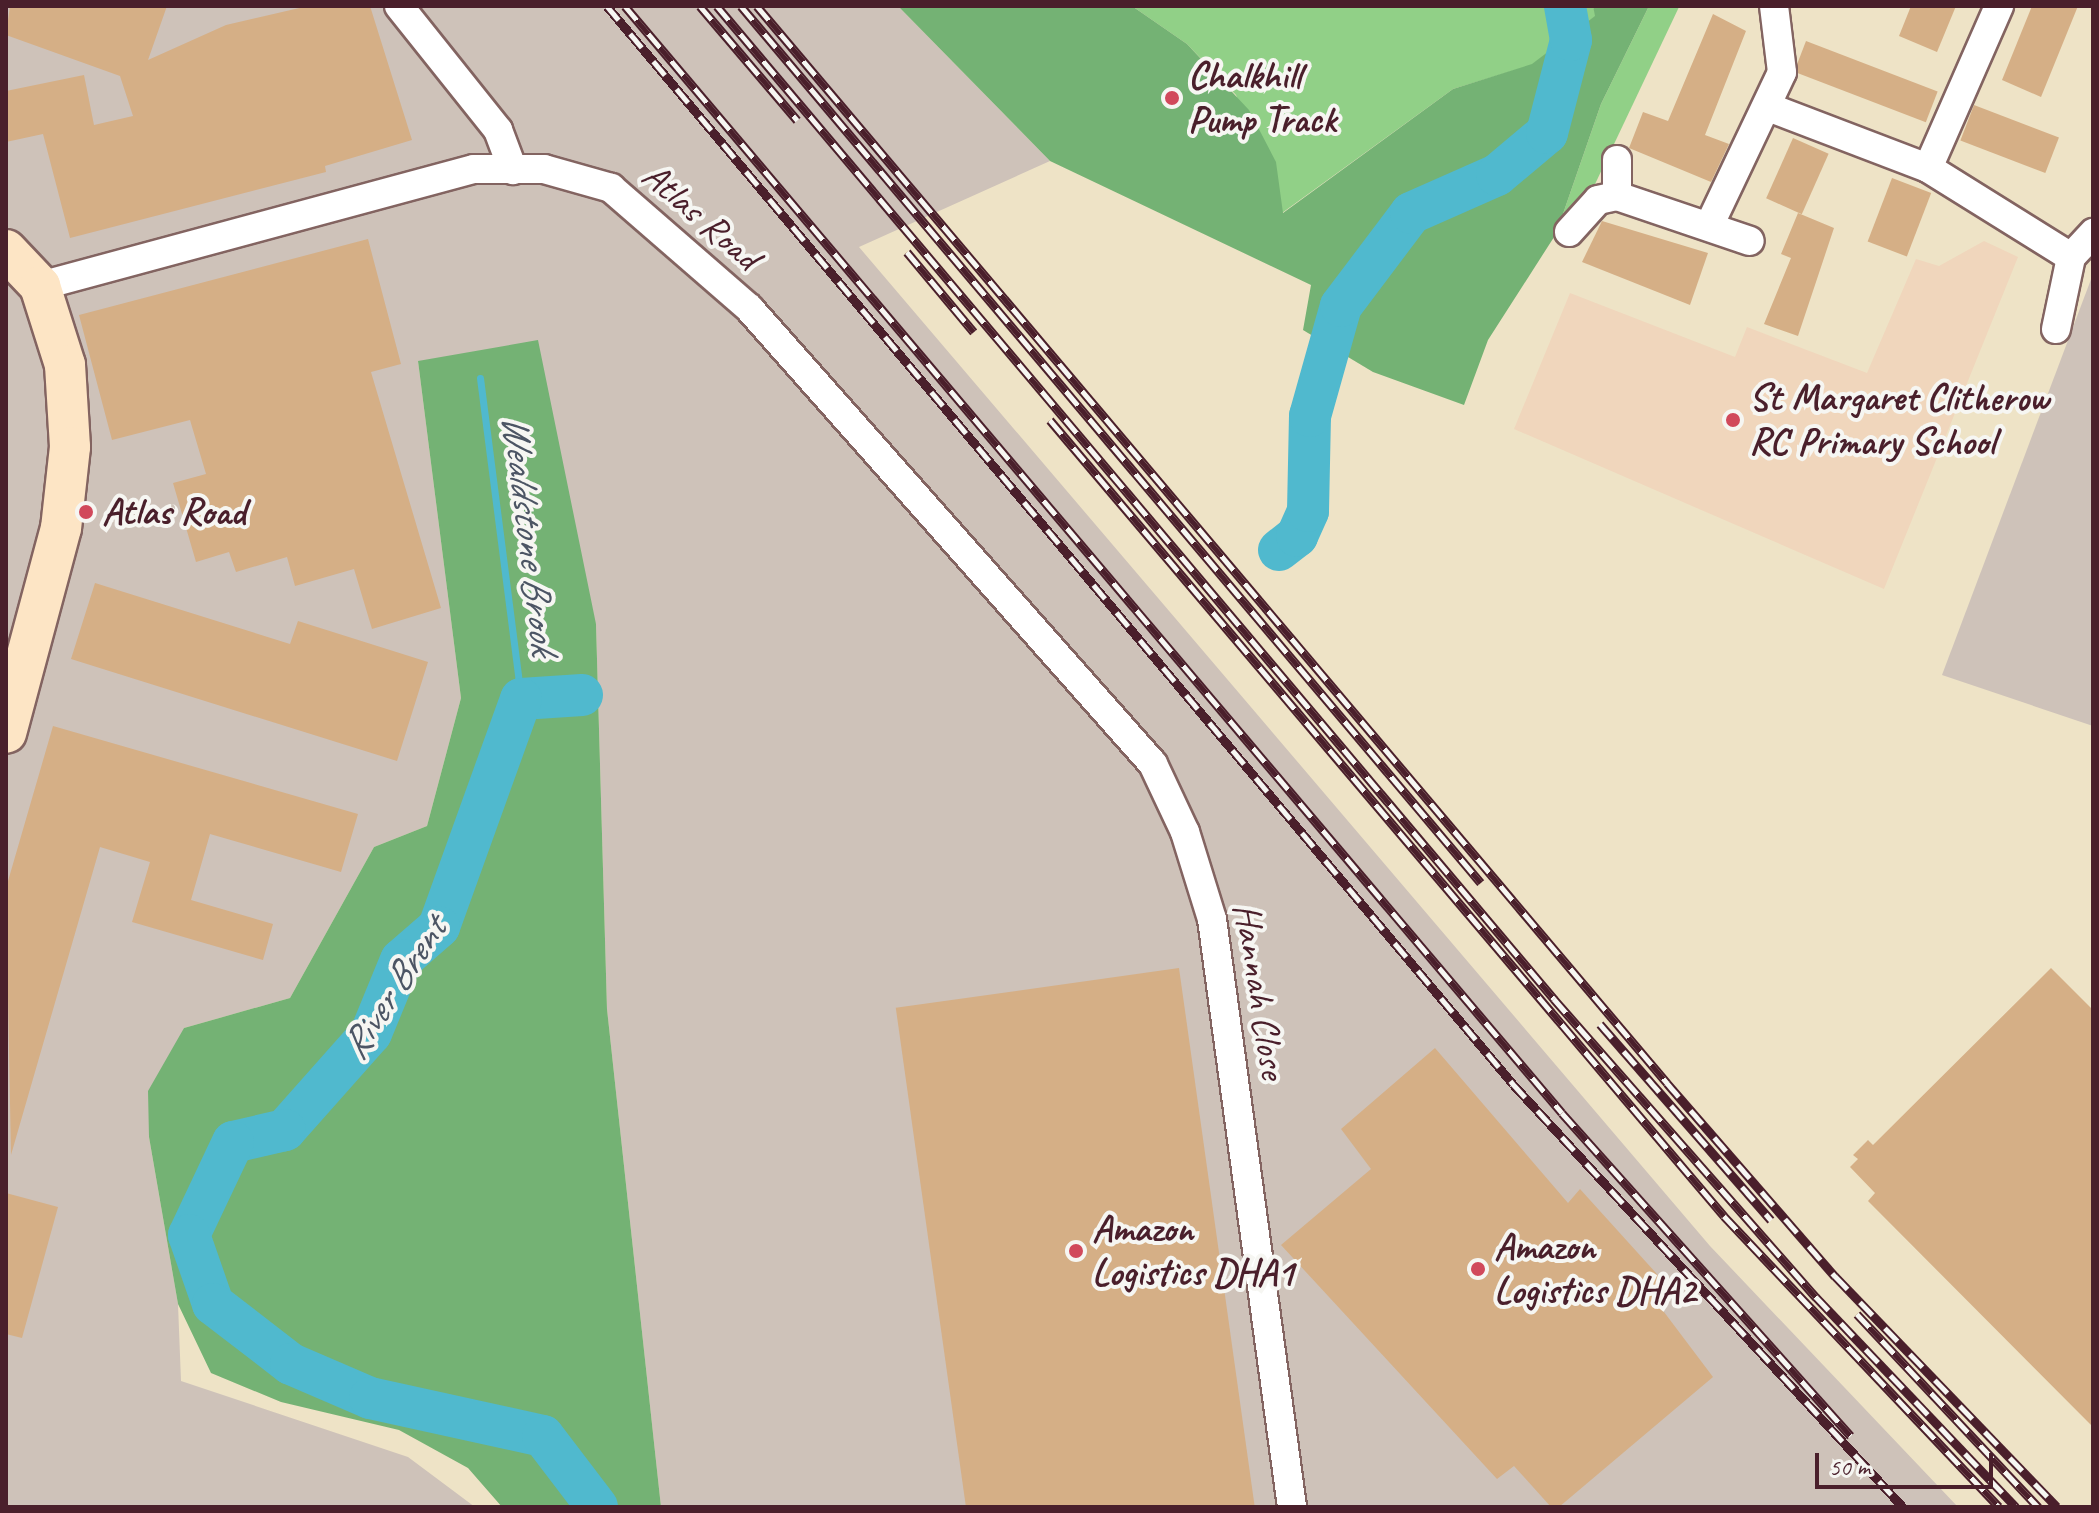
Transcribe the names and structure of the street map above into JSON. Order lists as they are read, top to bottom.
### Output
{
  "streets": {
    "street": ["Atlas Road", "Hannah Close"]
  },
  "crossings": [
    ["Atlas Road", "Hannah Close"]
  ],
  "water": ["Wealdstone Brook", "River Brent"],
  "places": [
    "Chalkhill Pump Track",
    "St Margaret Clitherow RC Primary School",
    "Atlas Road",
    "Amazon Logistics DHA1",
    "Amazon Logistics DHA2"
  ],
  "scale_bar": "50 m"
}
